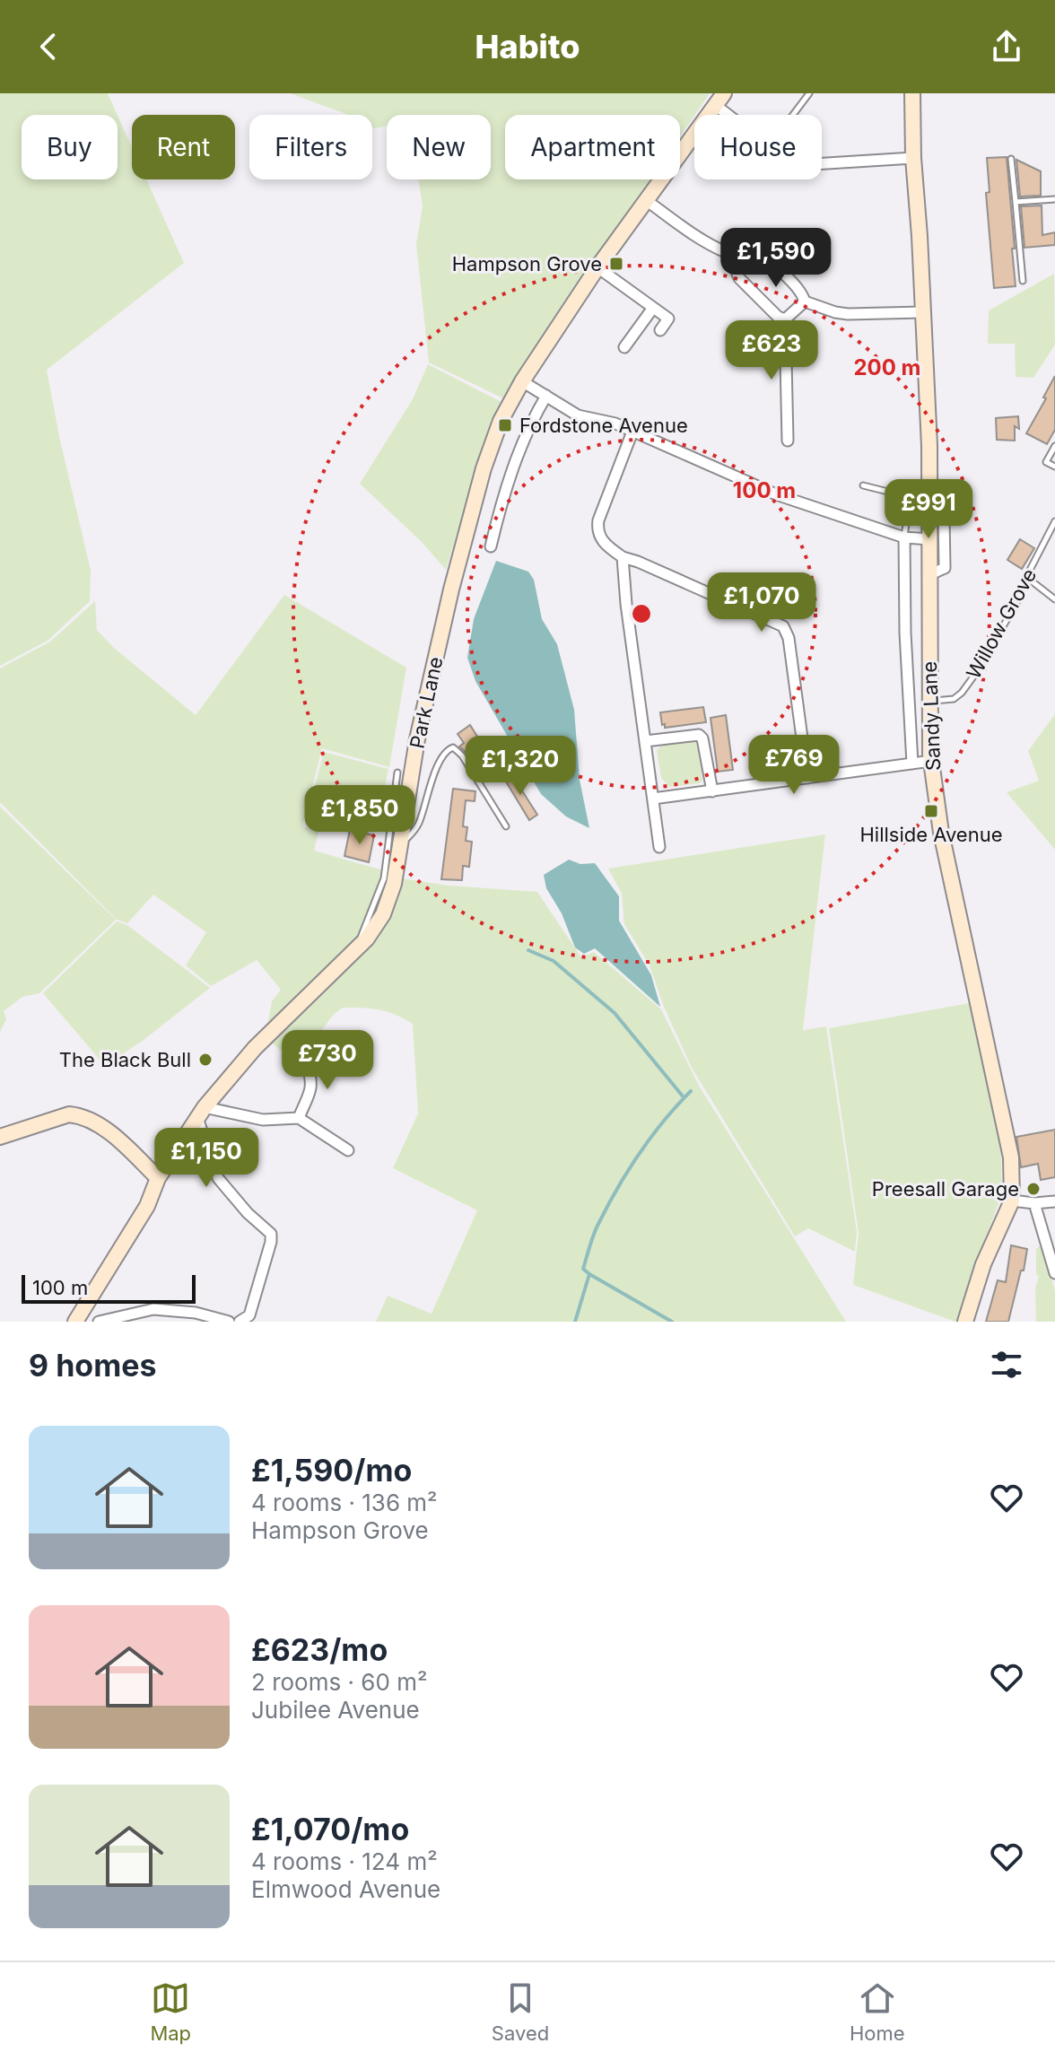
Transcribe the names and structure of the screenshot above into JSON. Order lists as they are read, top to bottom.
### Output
{
  "streets": {
    "main road": ["Park Lane", "Sandy Lane"],
    "lane": ["Willow Grove"]
  },
  "crossings": [
    ["Willow Grove", "Sandy Lane"]
  ],
  "places": {
    "transit": ["Hampson Grove", "Fordstone Avenue", "Hillside Avenue"],
    "other": ["The Black Bull", "Preesall Garage"]
  },
  "scale_bar": "100 m",
  "page": {
    "header": "Habito",
    "chip": [
      "Buy",
      "Rent",
      "Filters",
      "New",
      "Apartment",
      "House"
    ],
    "price": [
      "£1,590",
      "£623",
      "£991",
      "£1,070",
      "£769",
      "£1,320",
      "£1,850",
      "£730",
      "£1,150"
    ],
    "scale": "100 m",
    "heading": "9 homes",
    "list": [
      {
        "name": "£1,590/mo",
        "note": "4 rooms · 136 m² · Hampson Grove"
      },
      {
        "name": "£623/mo",
        "note": "2 rooms · 60 m² · Jubilee Avenue"
      },
      {
        "name": "£1,070/mo",
        "note": "4 rooms · 124 m² · Elmwood Avenue"
      }
    ],
    "tabs": ["Map", "Saved", "Home"]
  },
  "rings": ["200 m", "100 m"]
}
